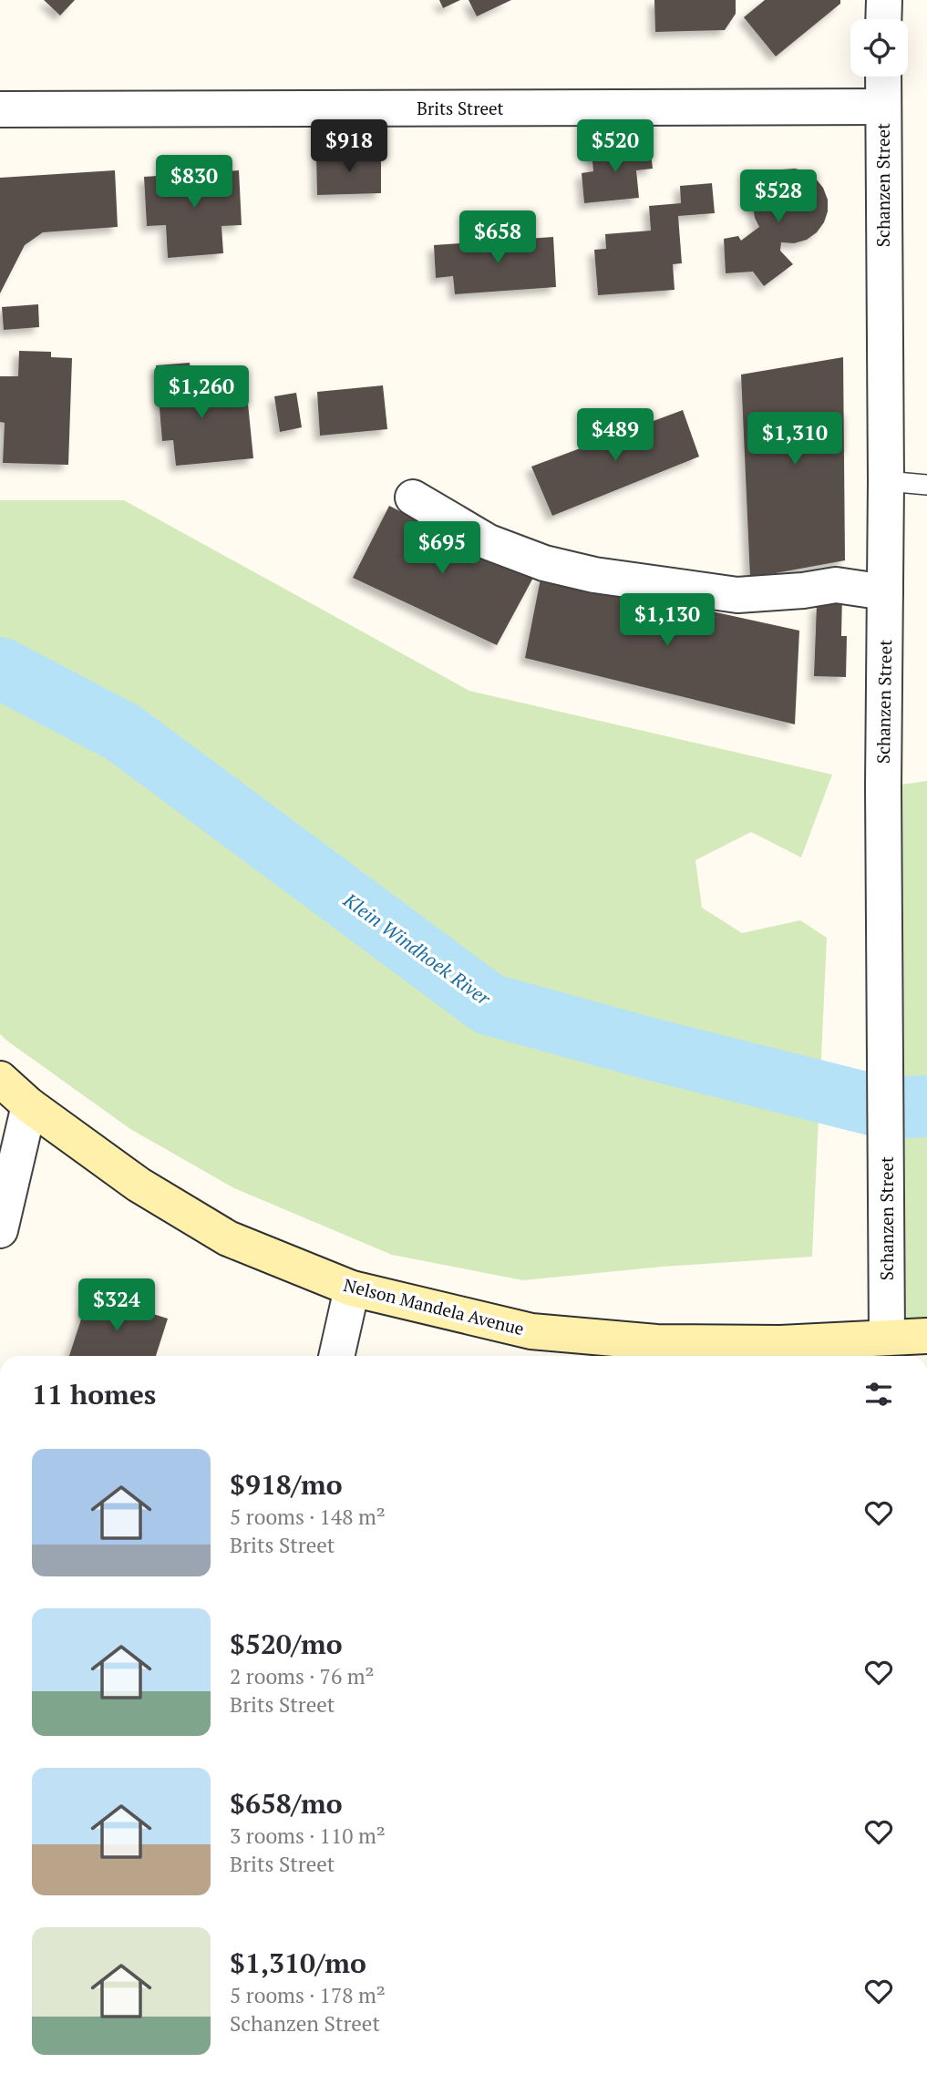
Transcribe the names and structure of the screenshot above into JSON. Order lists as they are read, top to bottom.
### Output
{
  "streets": {
    "main road": ["Nelson Mandela Avenue"],
    "street": ["Brits Street", "Schanzen Street"]
  },
  "crossings": [
    ["Brits Street", "Schanzen Street"],
    ["Schanzen Street", "Nelson Mandela Avenue"]
  ],
  "water": ["Klein Windhoek River"],
  "page": {
    "price": [
      "$918",
      "$520",
      "$830",
      "$528",
      "$658",
      "$1,260",
      "$489",
      "$1,310",
      "$695",
      "$1,130",
      "$324"
    ],
    "heading": "11 homes",
    "list": [
      {
        "name": "$918/mo",
        "note": "5 rooms · 148 m² · Brits Street"
      },
      {
        "name": "$520/mo",
        "note": "2 rooms · 76 m² · Brits Street"
      },
      {
        "name": "$658/mo",
        "note": "3 rooms · 110 m² · Brits Street"
      },
      {
        "name": "$1,310/mo",
        "note": "5 rooms · 178 m² · Schanzen Street"
      }
    ]
  }
}
